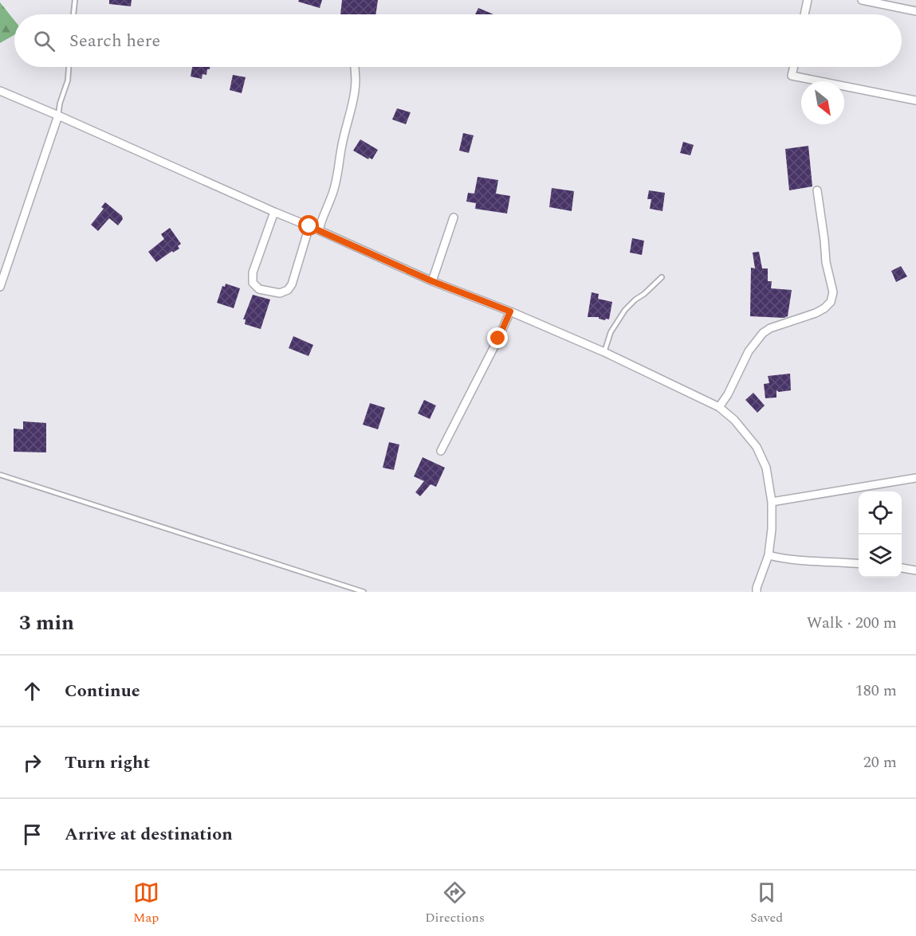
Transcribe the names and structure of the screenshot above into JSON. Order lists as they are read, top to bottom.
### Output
{
  "north": "bottom right",
  "page": {
    "search": "Search here",
    "heading": ["3 min", "Walk · 200 m"],
    "list": [
      ["Continue", "180 m"],
      ["Turn right", "20 m"],
      "Arrive at destination"
    ],
    "nav": ["Map", "Directions", "Saved"]
  }
}
